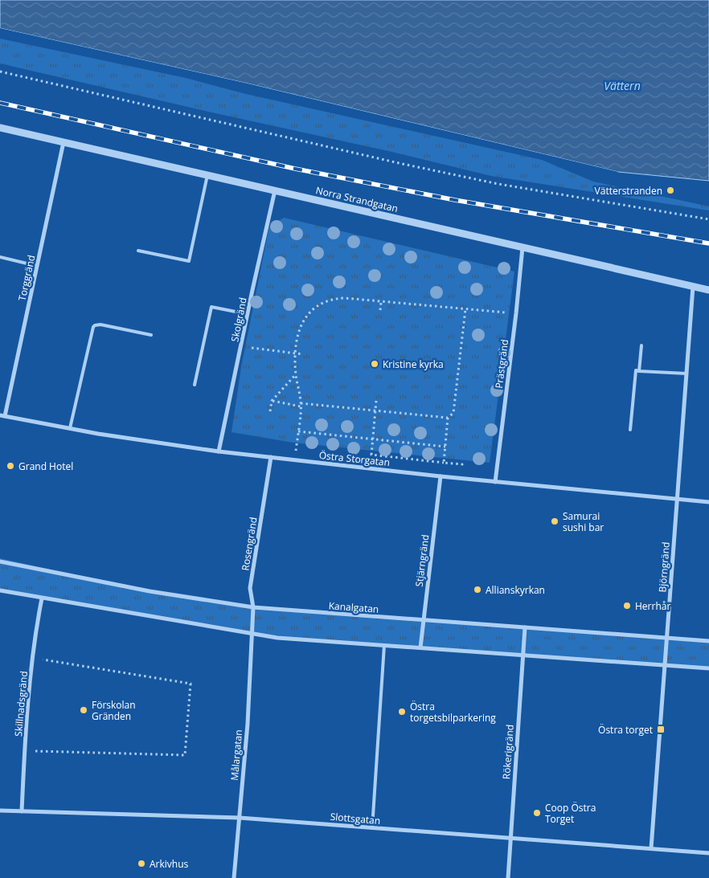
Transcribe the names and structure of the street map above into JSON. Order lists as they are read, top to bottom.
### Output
{
  "streets": {
    "street": [
      "Norra Strandgatan",
      "Torggränd",
      "Skolgränd",
      "Prästgränd",
      "Östra Storgatan",
      "Rosengränd",
      "Stjärngränd",
      "Björngränd",
      "Kanalgatan",
      "Skillnadsgränd",
      "Rökerigränd",
      "Målargatan",
      "Slottsgatan"
    ]
  },
  "crossings": [
    ["Norra Strandgatan", "Torggränd"],
    ["Norra Strandgatan", "Skolgränd"],
    ["Norra Strandgatan", "Prästgränd"],
    ["Norra Strandgatan", "Björngränd"],
    ["Torggränd", "Östra Storgatan"],
    ["Skolgränd", "Östra Storgatan"],
    ["Prästgränd", "Östra Storgatan"],
    ["Östra Storgatan", "Rosengränd"],
    ["Östra Storgatan", "Stjärngränd"],
    ["Östra Storgatan", "Björngränd"],
    ["Rosengränd", "Kanalgatan"],
    ["Rosengränd", "Målargatan"],
    ["Stjärngränd", "Kanalgatan"],
    ["Björngränd", "Kanalgatan"],
    ["Björngränd", "Slottsgatan"],
    ["Kanalgatan", "Rökerigränd"],
    ["Skillnadsgränd", "Slottsgatan"],
    ["Rökerigränd", "Slottsgatan"],
    ["Målargatan", "Slottsgatan"]
  ],
  "water": ["Vättern"],
  "places": {
    "other": [
      "Vätterstranden",
      "Kristine kyrka",
      "Grand Hotel",
      "Samurai sushi bar",
      "Allianskyrkan",
      "Herrhår",
      "Förskolan Gränden",
      "Östra torgetsbilparkering",
      "Coop Östra Torget",
      "Arkivhus"
    ],
    "transit": ["Östra torget"]
  }
}
